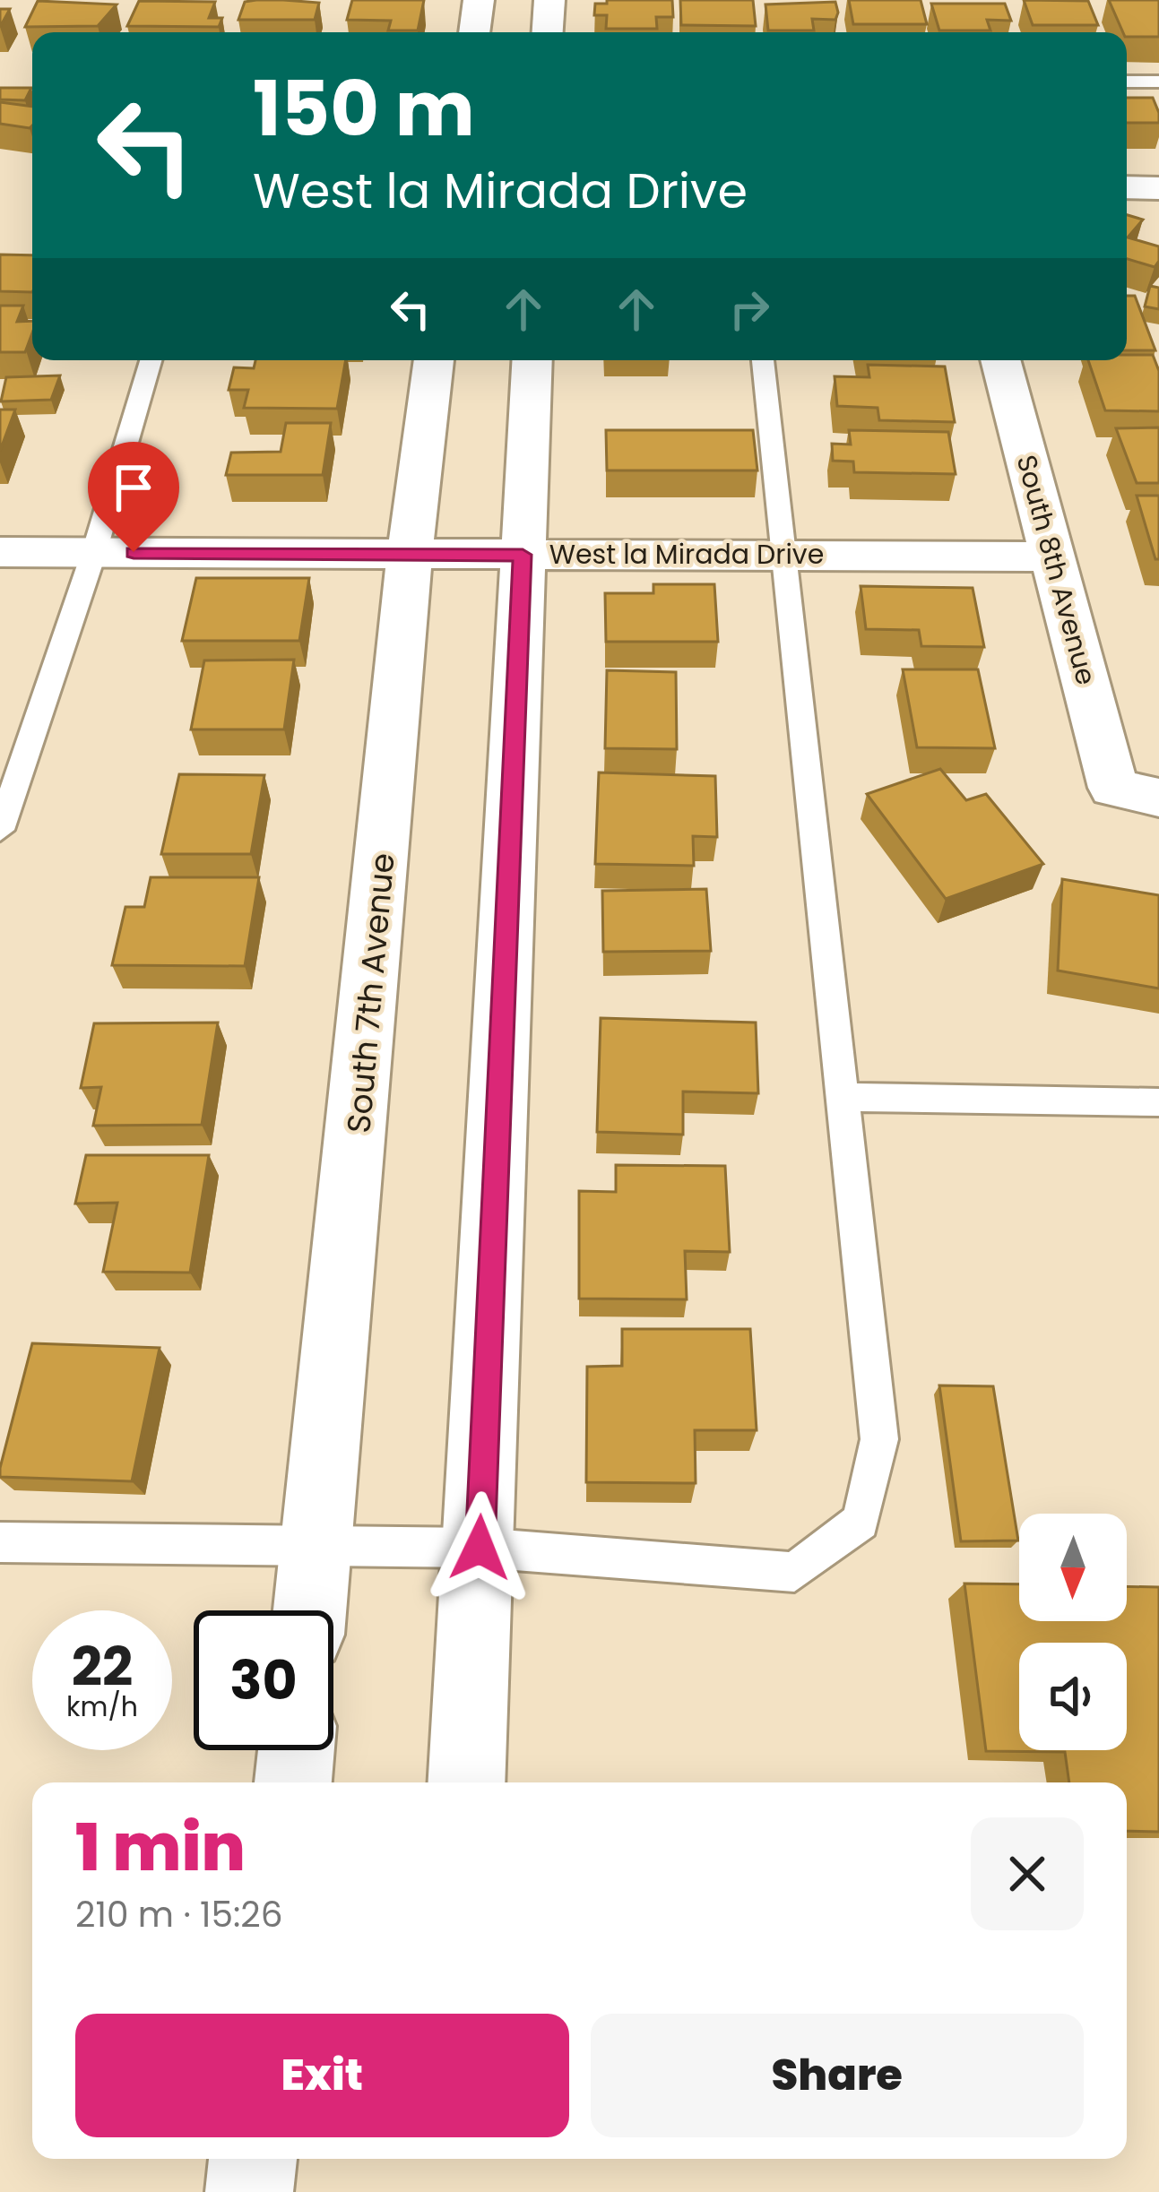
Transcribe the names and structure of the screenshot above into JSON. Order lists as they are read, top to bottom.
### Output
{
  "streets": {
    "street": ["West la Mirada Drive", "South 8th Avenue", "South 7th Avenue"]
  },
  "crossings": [
    ["West la Mirada Drive", "South 8th Avenue"],
    ["West la Mirada Drive", "South 7th Avenue"]
  ],
  "north": "bottom",
  "page": {
    "turn": ["150 m", "West la Mirada Drive"],
    "speed": "22 km/h",
    "limit": "30",
    "heading": ["1 min", "210 m · 15:26"],
    "buttons": ["Exit", "Share"]
  }
}
